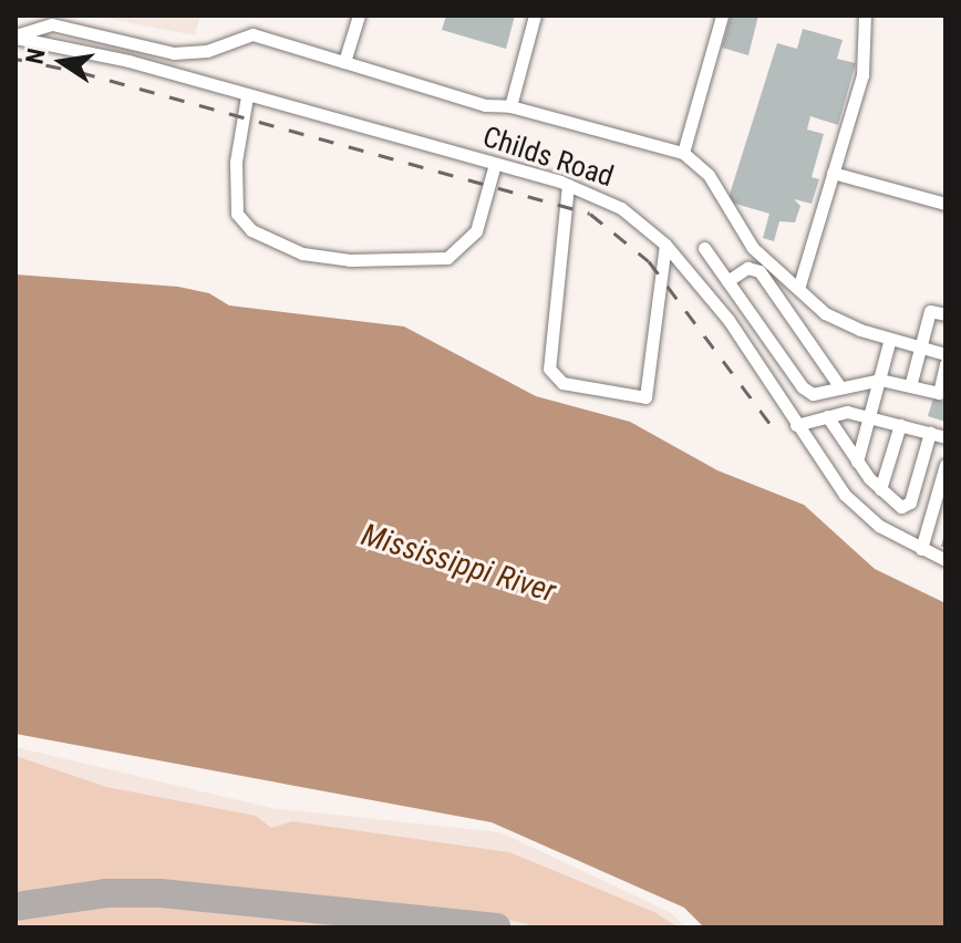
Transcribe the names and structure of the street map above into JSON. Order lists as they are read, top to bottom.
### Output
{
  "streets": {
    "street": ["Childs Road"]
  },
  "water": ["Mississippi River"],
  "north": "left"
}
